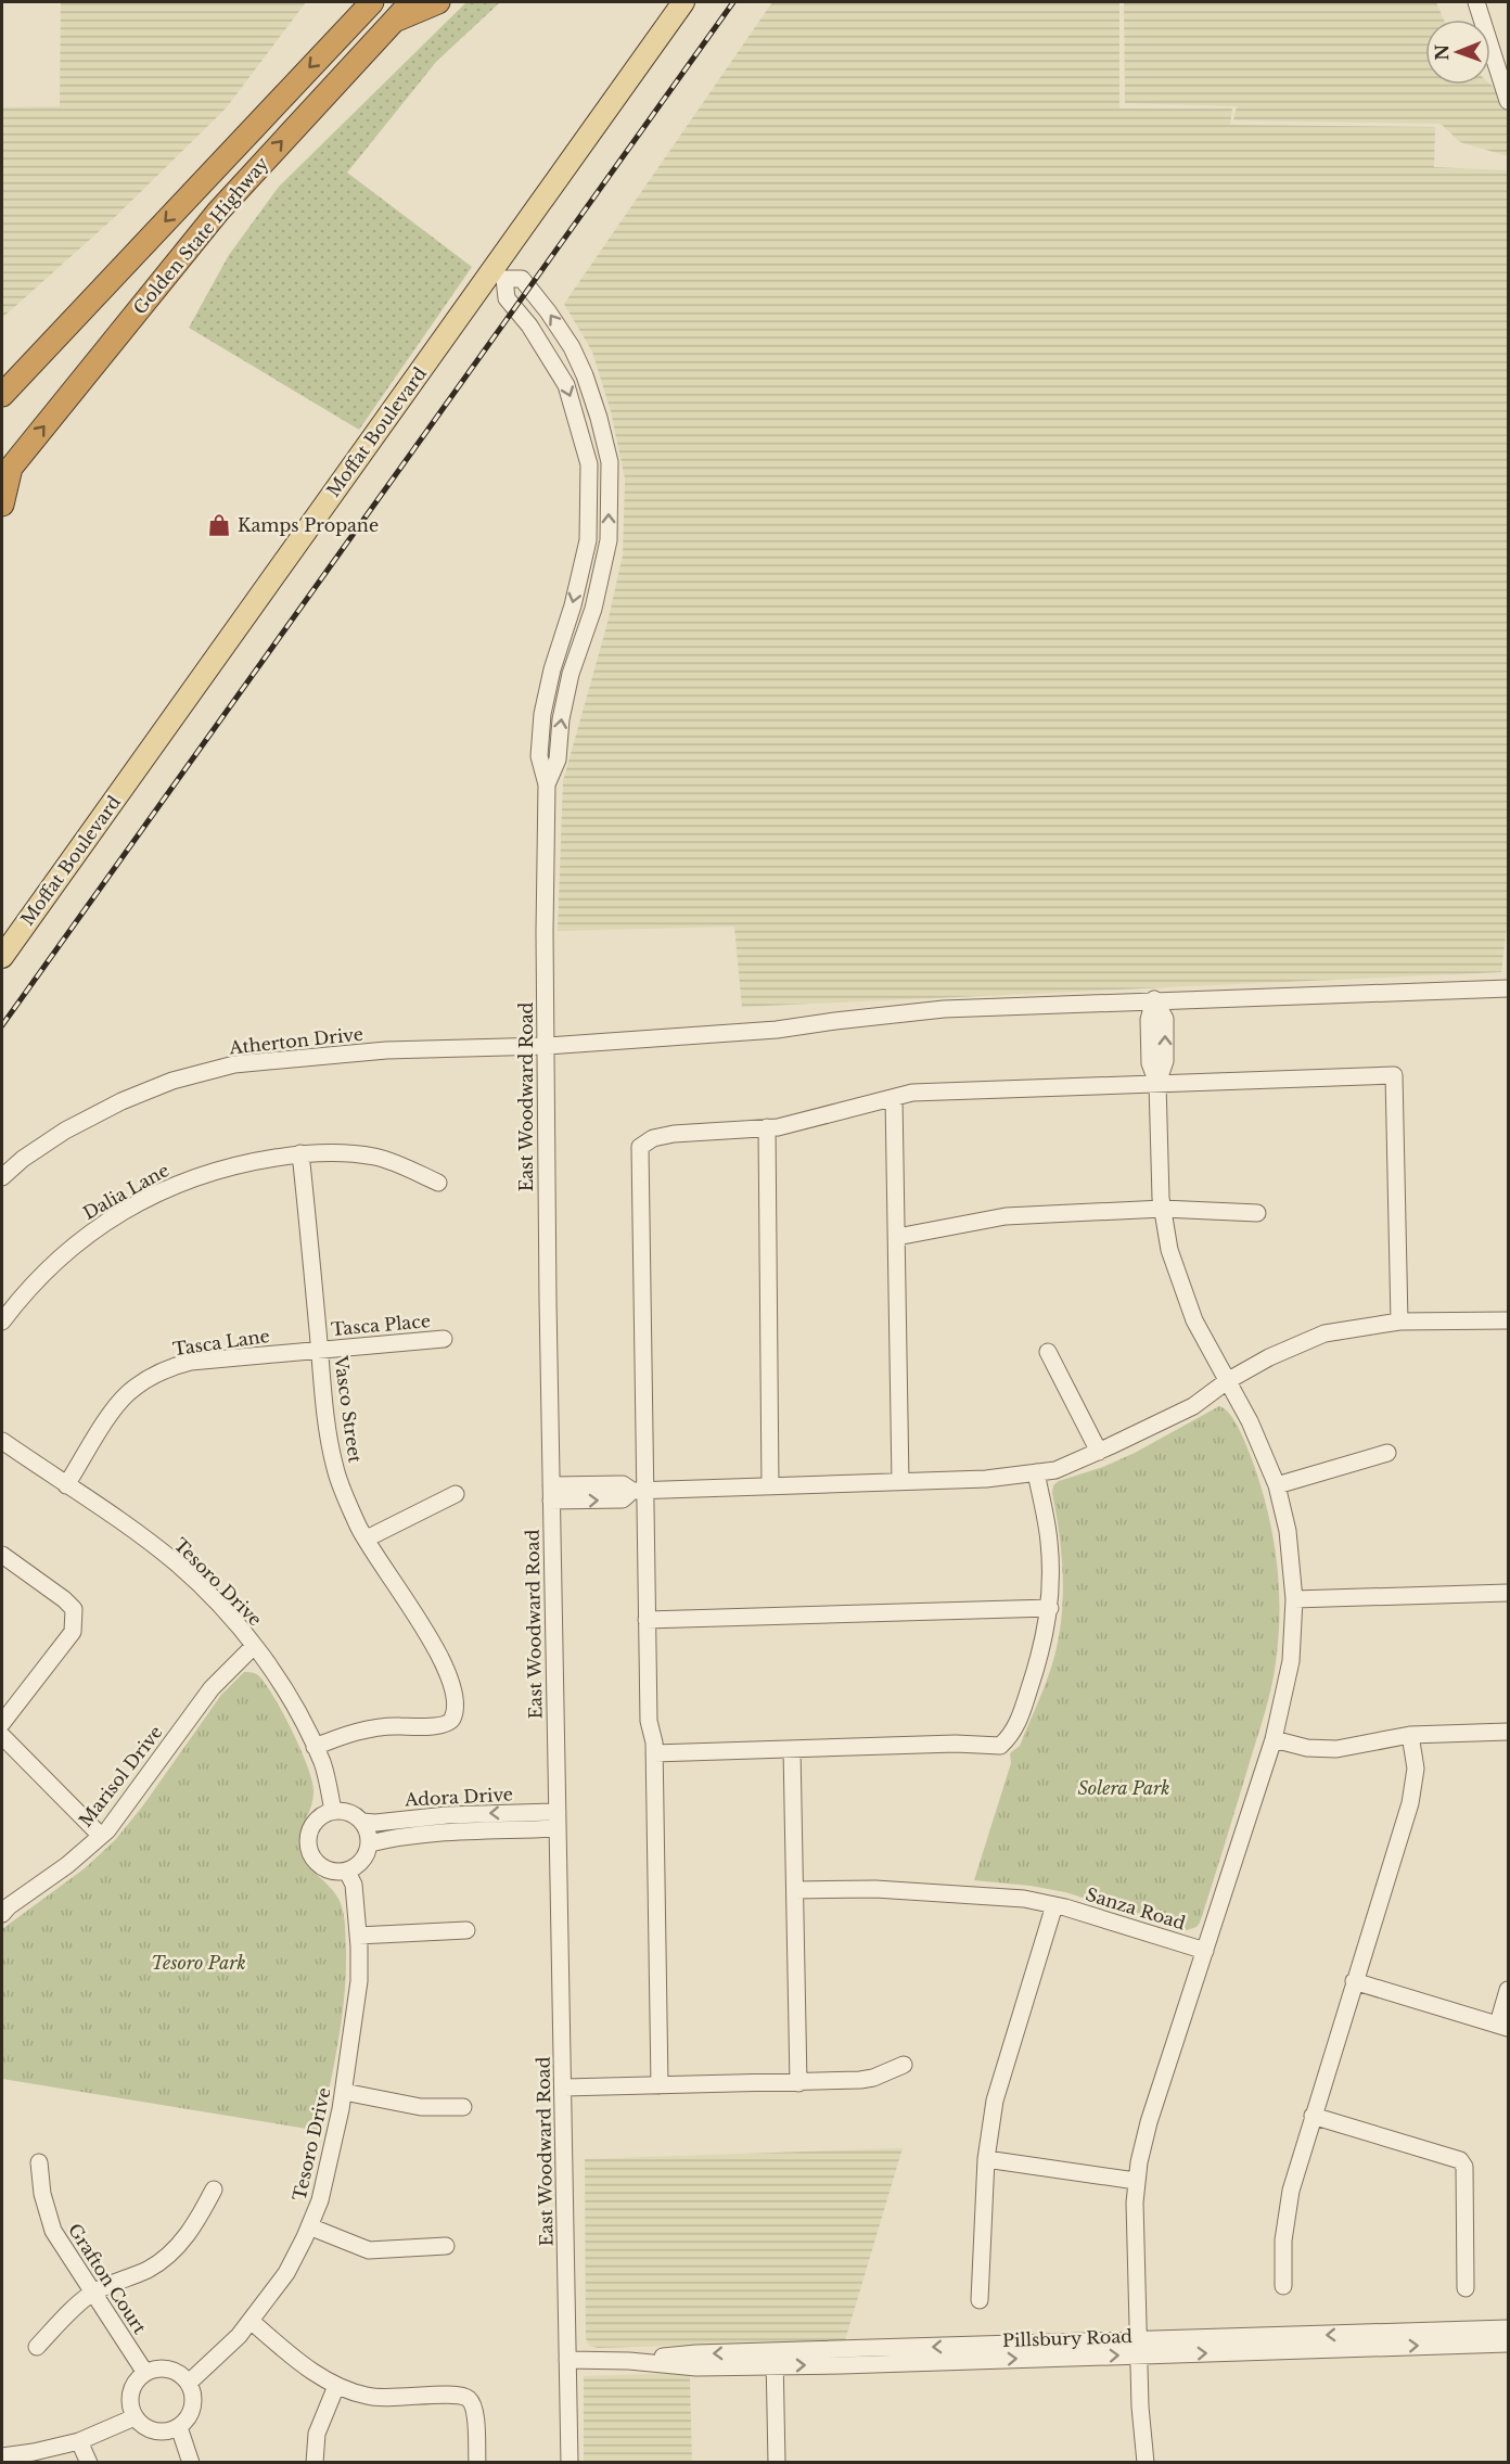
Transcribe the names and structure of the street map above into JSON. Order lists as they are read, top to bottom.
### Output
{
  "streets": {
    "highway": ["Golden State Highway"],
    "main road": ["Moffat Boulevard"],
    "street": [
      "Atherton Drive",
      "East Woodward Road",
      "Dalia Lane",
      "Tasca Place",
      "Tasca Lane",
      "Vasco Street",
      "Tesoro Drive",
      "Marisol Drive",
      "Adora Drive",
      "Sanza Road",
      "Grafton Court",
      "Pillsbury Road"
    ]
  },
  "crossings": [
    ["Moffat Boulevard", "East Woodward Road"],
    ["Atherton Drive", "East Woodward Road"],
    ["East Woodward Road", "Adora Drive"],
    ["East Woodward Road", "Pillsbury Road"],
    ["Dalia Lane", "Vasco Street"],
    ["Tasca Place", "Tasca Lane"],
    ["Tasca Place", "Vasco Street"],
    ["Tasca Lane", "Vasco Street"],
    ["Tasca Lane", "Tesoro Drive"],
    ["Vasco Street", "Tesoro Drive"],
    ["Tesoro Drive", "Marisol Drive"],
    ["Tesoro Drive", "Adora Drive"],
    ["Tesoro Drive", "Grafton Court"]
  ],
  "parks": ["Solera Park", "Tesoro Park"],
  "places": {
    "shop": ["Kamps Propane"]
  },
  "north": "left"
}
